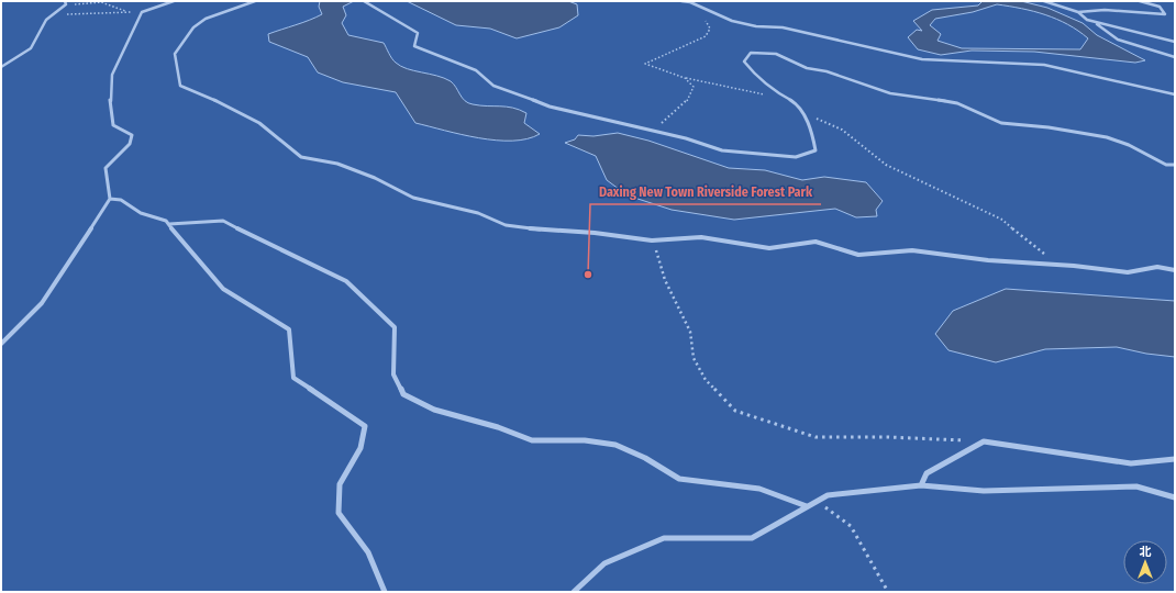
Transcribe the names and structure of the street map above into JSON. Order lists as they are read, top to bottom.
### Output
{
  "places": ["Daxing New Town Riverside Forest Park"],
  "north": "top"
}
